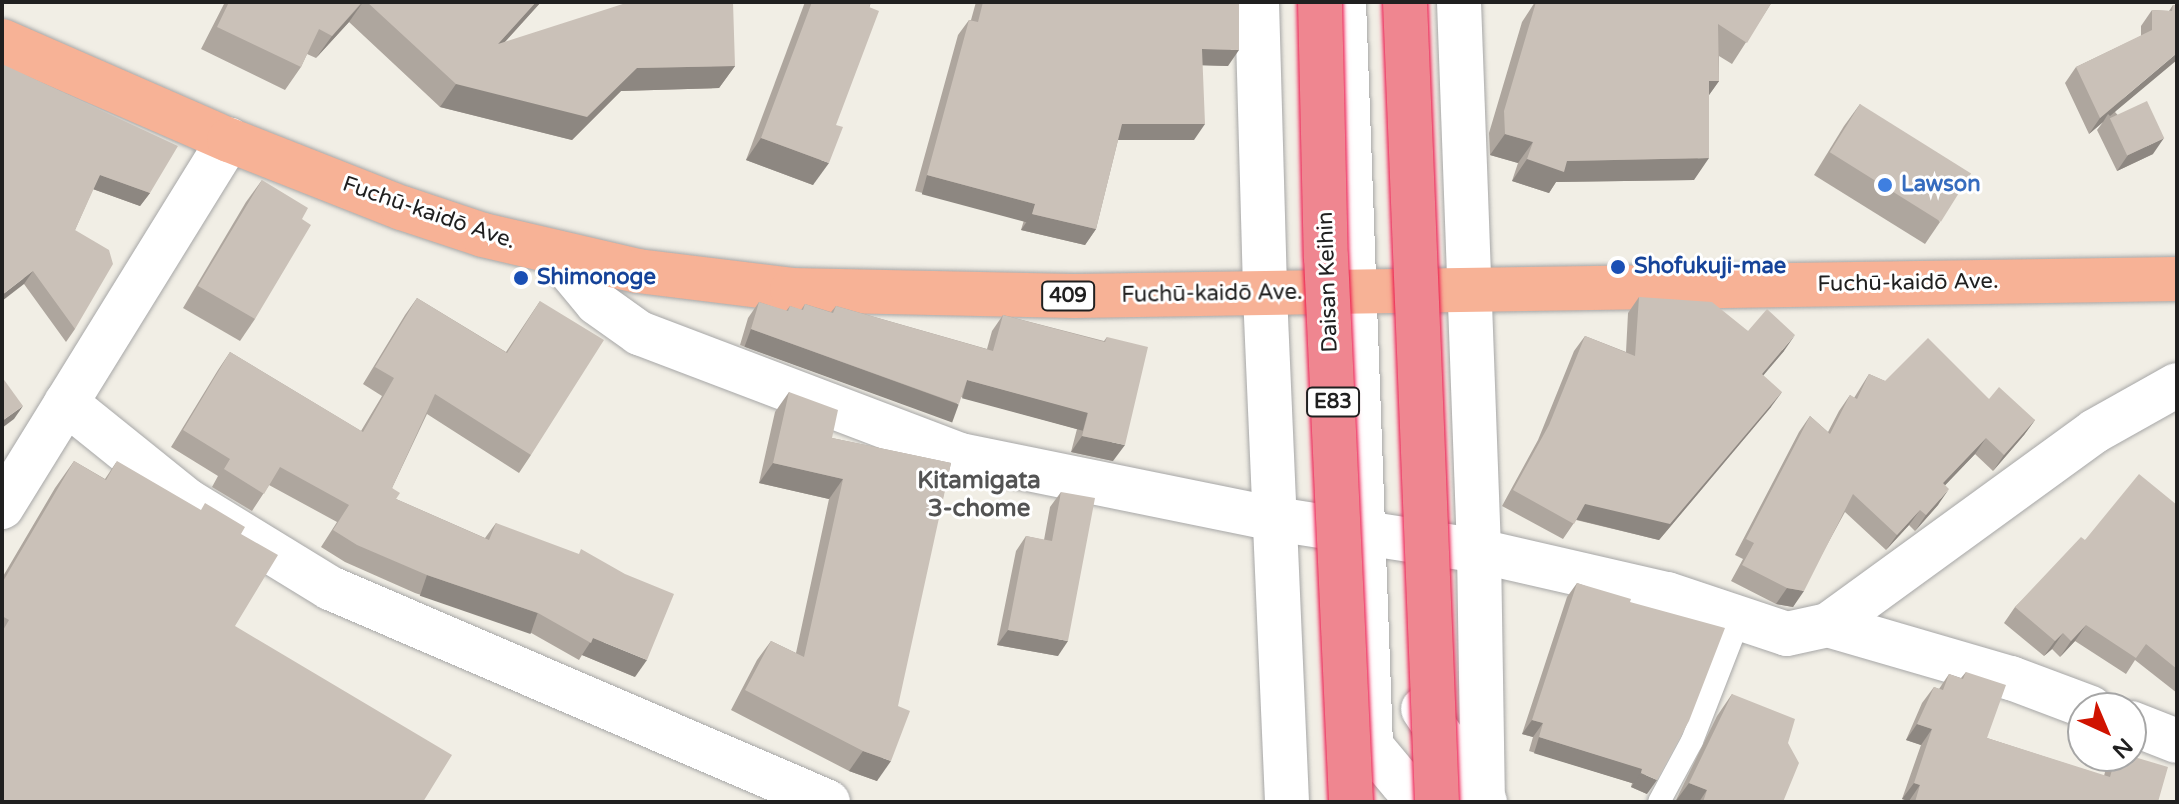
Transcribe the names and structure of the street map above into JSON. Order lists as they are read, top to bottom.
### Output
{
  "streets": {
    "highway": [
      "Fuchū-kaidō Ave.",
      "Daisan Keihin",
      "409",
      "E83"
    ]
  },
  "districts": ["Kitamigata 3-chome"],
  "places": ["Lawson", "Shofukuji-mae", "Shimonoge"],
  "north": "bottom right"
}
